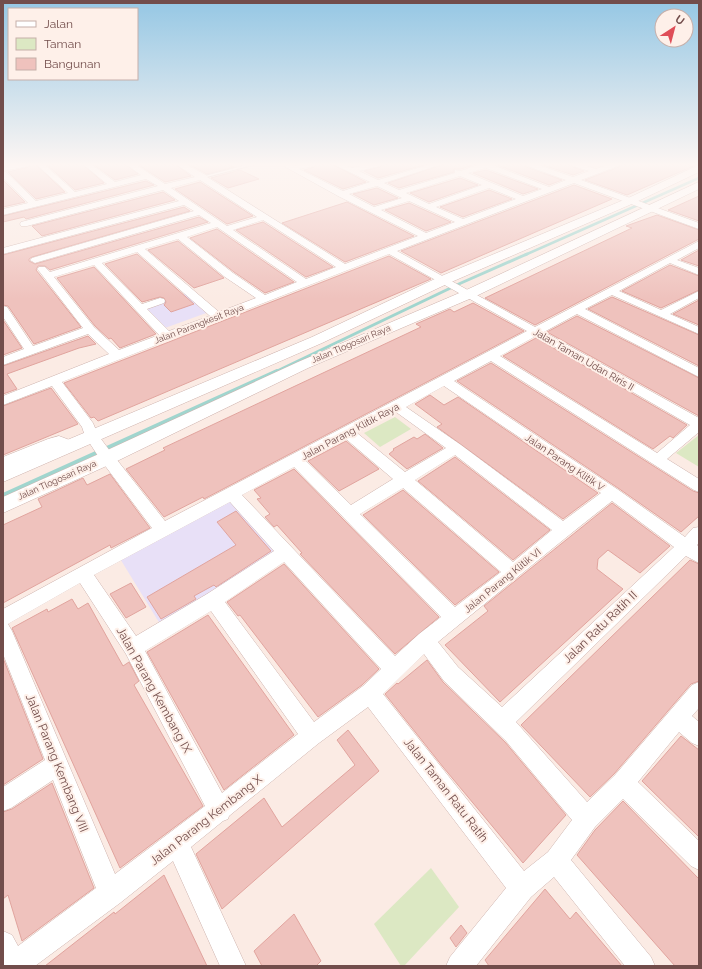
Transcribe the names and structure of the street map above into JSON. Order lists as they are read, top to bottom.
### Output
{
  "streets": {
    "street": [
      "Jalan Parangkesit Raya",
      "Jalan Tlogosari Raya",
      "Jalan Taman Udan Riris II",
      "Jalan Parang Klitik Raya",
      "Jalan Parang Klitik V",
      "Jalan Parang Klitik VI",
      "Jalan Ratu Ratih II",
      "Jalan Parang Kembang IX",
      "Jalan Parang Kembang VIII",
      "Jalan Taman Ratu Ratih",
      "Jalan Parang Kembang X"
    ]
  },
  "crossings": [
    ["Jalan Parangkesit Raya", "Jalan Taman Udan Riris II"],
    ["Jalan Tlogosari Raya", "Jalan Taman Udan Riris II"],
    ["Jalan Taman Udan Riris II", "Jalan Parang Klitik Raya"],
    ["Jalan Parang Klitik Raya", "Jalan Parang Klitik V"],
    ["Jalan Parang Klitik Raya", "Jalan Parang Kembang IX"],
    ["Jalan Parang Klitik V", "Jalan Parang Klitik VI"],
    ["Jalan Parang Klitik V", "Jalan Ratu Ratih II"],
    ["Jalan Parang Klitik VI", "Jalan Parang Kembang X"],
    ["Jalan Parang Kembang IX", "Jalan Parang Kembang X"],
    ["Jalan Parang Kembang VIII", "Jalan Parang Kembang X"],
    ["Jalan Taman Ratu Ratih", "Jalan Parang Kembang X"]
  ],
  "legend": ["Jalan", "Taman", "Bangunan"],
  "north": "top right"
}
